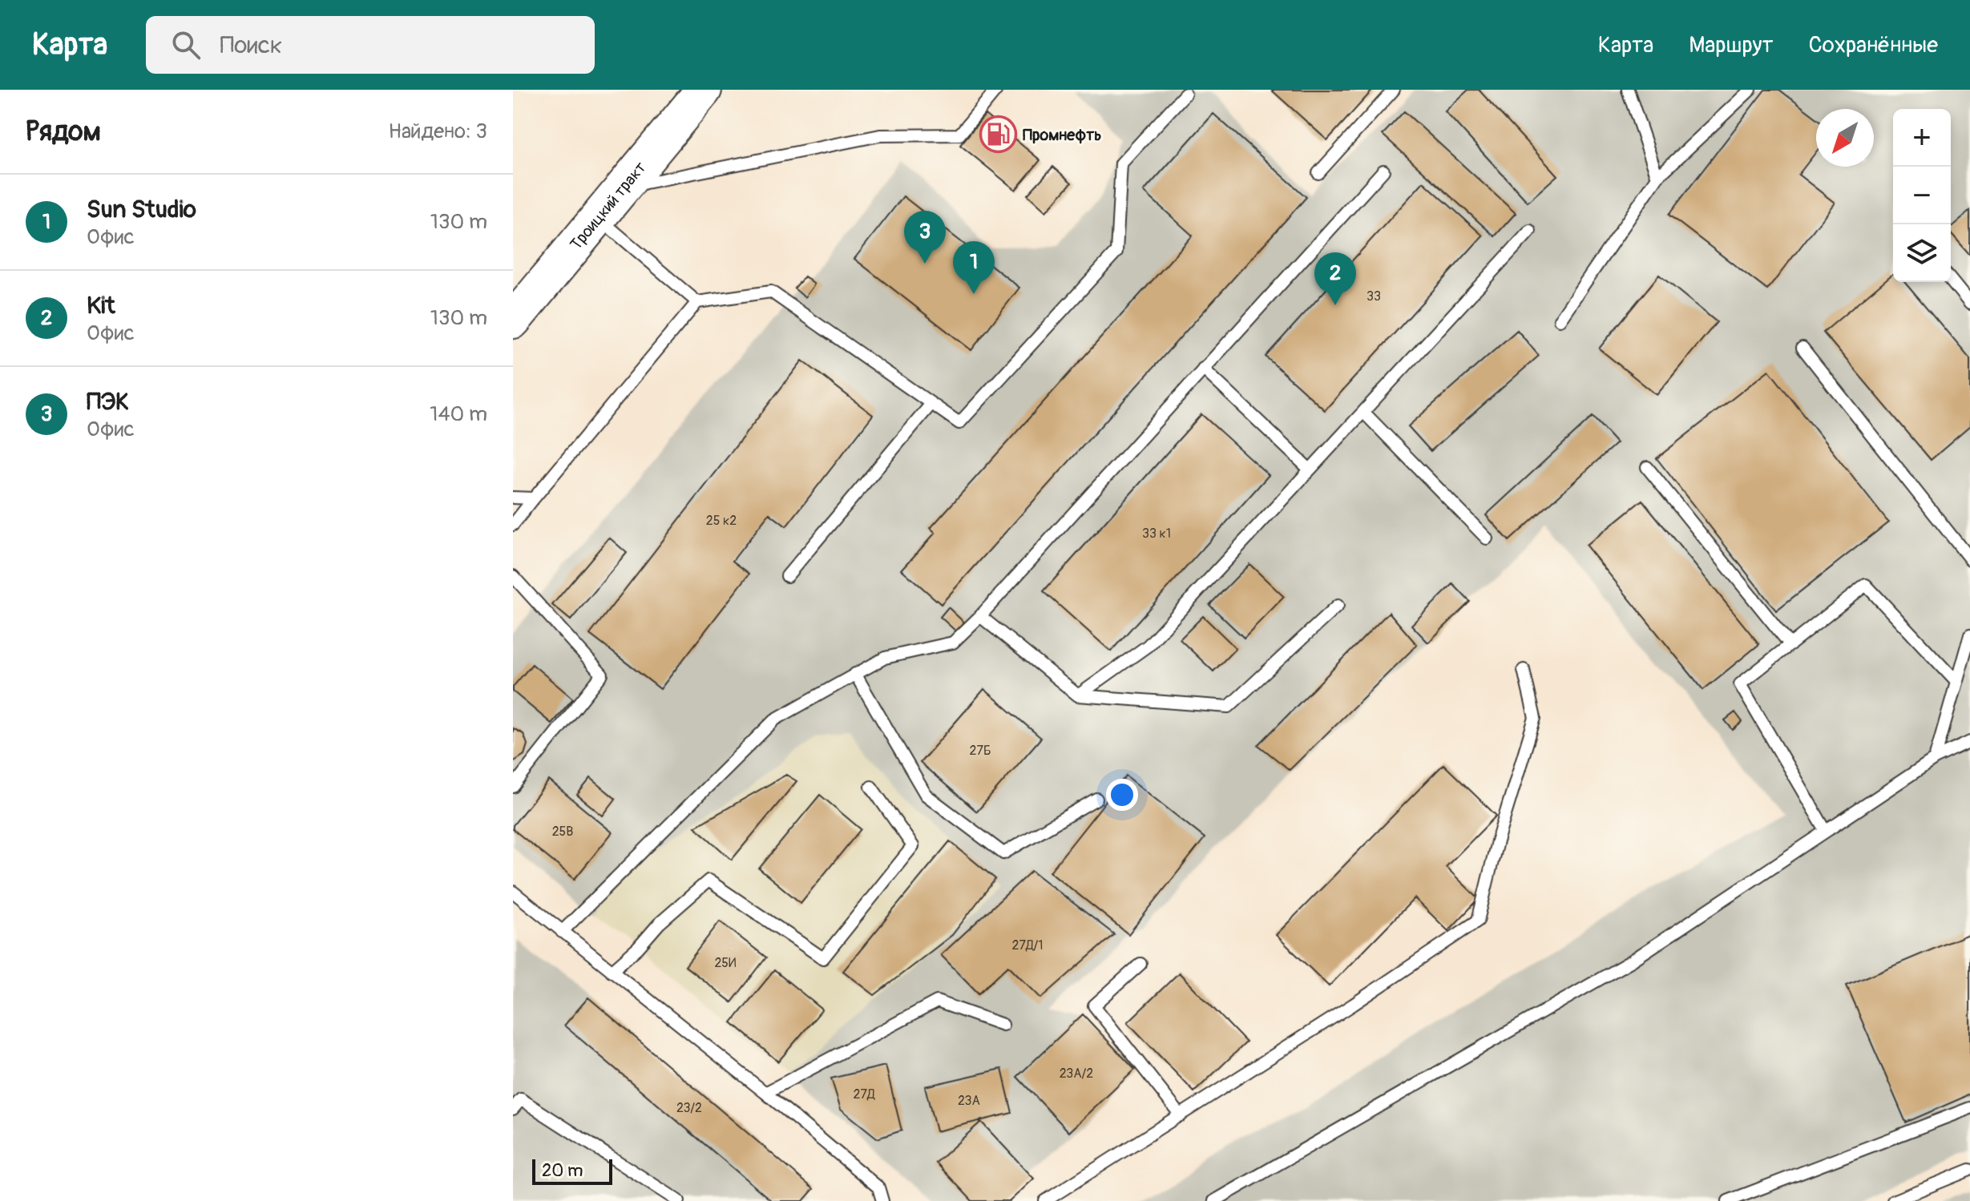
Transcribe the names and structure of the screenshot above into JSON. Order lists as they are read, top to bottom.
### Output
{
  "streets": {
    "main road": ["Троицкий тракт"]
  },
  "places": {
    "fuel station": ["Промнефть"]
  },
  "house_numbers": [
    "33",
    "25 к2",
    "33 к1",
    "27Б",
    "25В",
    "27Д/1",
    "25И",
    "23А/2",
    "27Д",
    "23А",
    "23/2"
  ],
  "scale_bar": "20 m",
  "north": "bottom left",
  "page": {
    "header": "Карта",
    "search": "Поиск",
    "nav": ["Карта", "Маршрут", "Сохранённые"],
    "heading": ["Рядом", "Найдено: 3"],
    "map_buttons": ["+", "−"],
    "list": [
      {
        "mark": "1",
        "name": "Sun Studio",
        "note": "Офис",
        "value": "130 m"
      },
      {
        "mark": "2",
        "name": "Kit",
        "note": "Офис",
        "value": "130 m"
      },
      {
        "mark": "3",
        "name": "ПЭК",
        "note": "Офис",
        "value": "140 m"
      }
    ],
    "pins": ["3", "1", "2"],
    "scale": "20 m"
  }
}
